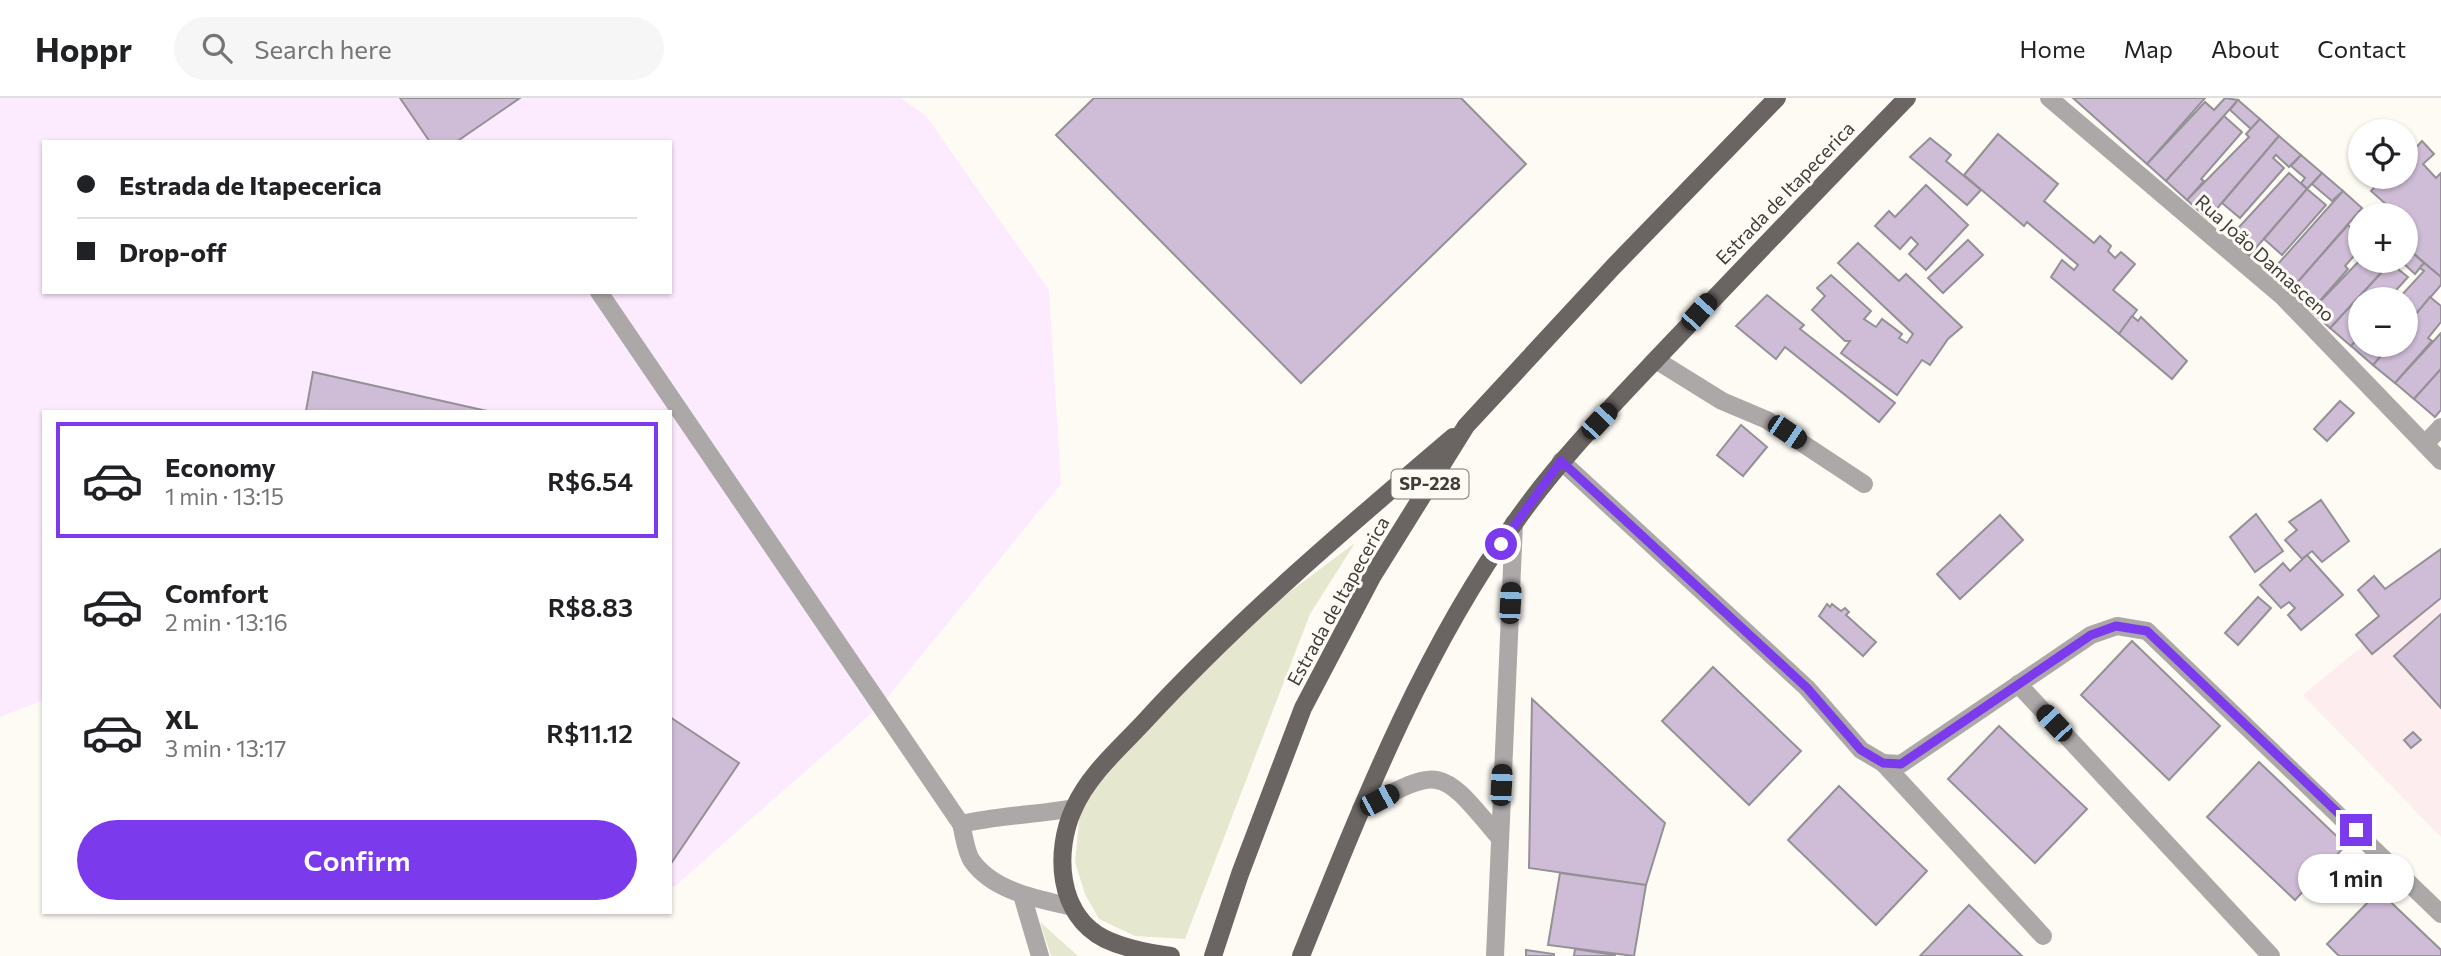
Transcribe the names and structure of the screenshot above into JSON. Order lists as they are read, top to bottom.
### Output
{
  "streets": {
    "main road": ["Estrada de Itapecerica", "SP-228"],
    "street": ["Rua João Damasceno"]
  },
  "page": {
    "header": "Hoppr",
    "search": "Search here",
    "nav": [
      "Home",
      "Map",
      "About",
      "Contact"
    ],
    "map_buttons": ["+", "−"],
    "banner": ["Estrada de Itapecerica", "Drop-off"],
    "list": [
      {
        "name": "Economy",
        "note": "1 min · 13:15",
        "value": "R$6.54"
      },
      {
        "name": "Comfort",
        "note": "2 min · 13:16",
        "value": "R$8.83"
      },
      {
        "name": "XL",
        "note": "3 min · 13:17",
        "value": "R$11.12"
      }
    ],
    "buttons": "Confirm",
    "bubble": "1 min"
  }
}
